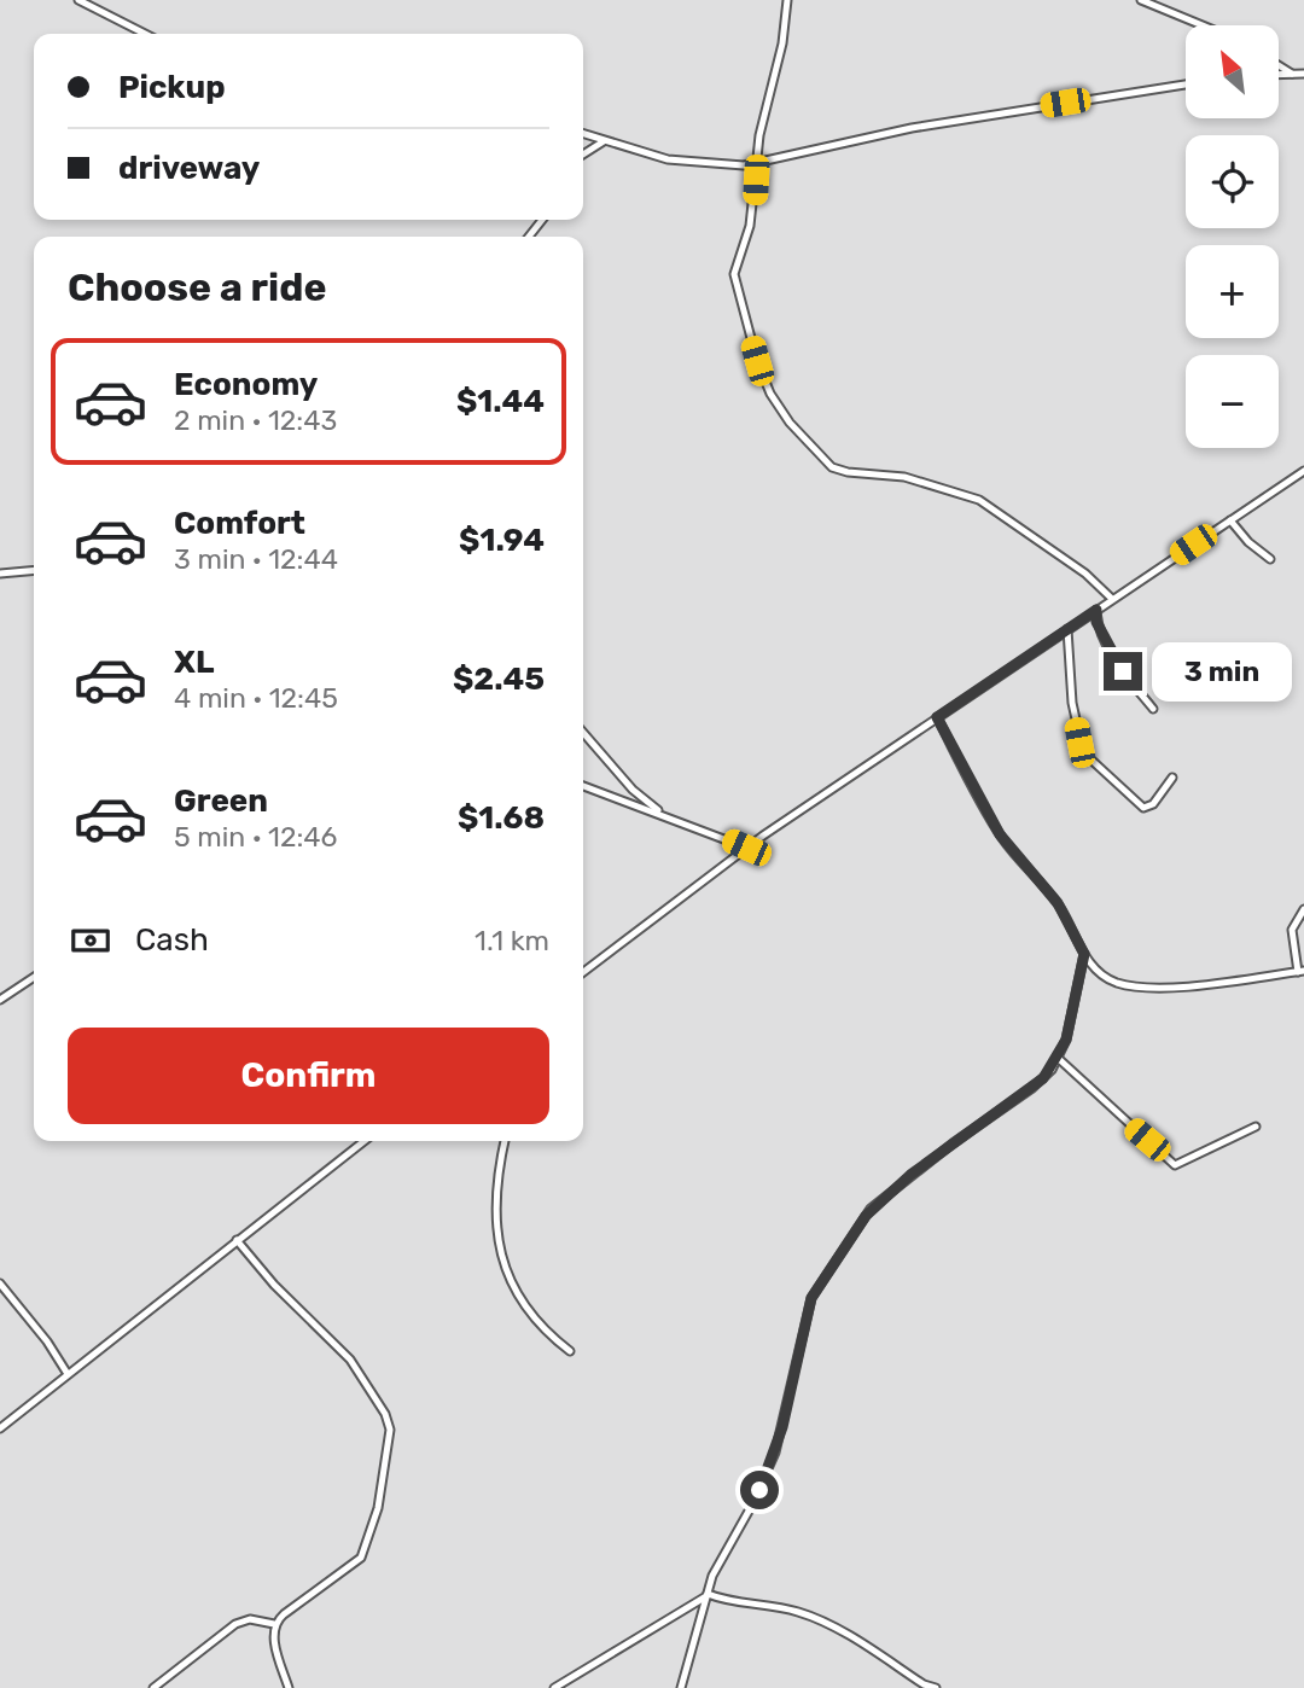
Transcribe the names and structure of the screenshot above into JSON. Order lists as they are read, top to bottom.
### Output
{
  "north": "top left",
  "page": {
    "map_buttons": ["+", "−"],
    "banner": ["Pickup", "driveway"],
    "heading": "Choose a ride",
    "list": [
      {
        "name": "Economy",
        "note": "2 min · 12:43",
        "value": "$1.44"
      },
      {
        "name": "Comfort",
        "note": "3 min · 12:44",
        "value": "$1.94"
      },
      {
        "name": "XL",
        "note": "4 min · 12:45",
        "value": "$2.45"
      },
      {
        "name": "Green",
        "note": "5 min · 12:46",
        "value": "$1.68"
      }
    ],
    "bubble": "3 min",
    "pay": ["Cash", "1.1 km"],
    "buttons": "Confirm"
  }
}
